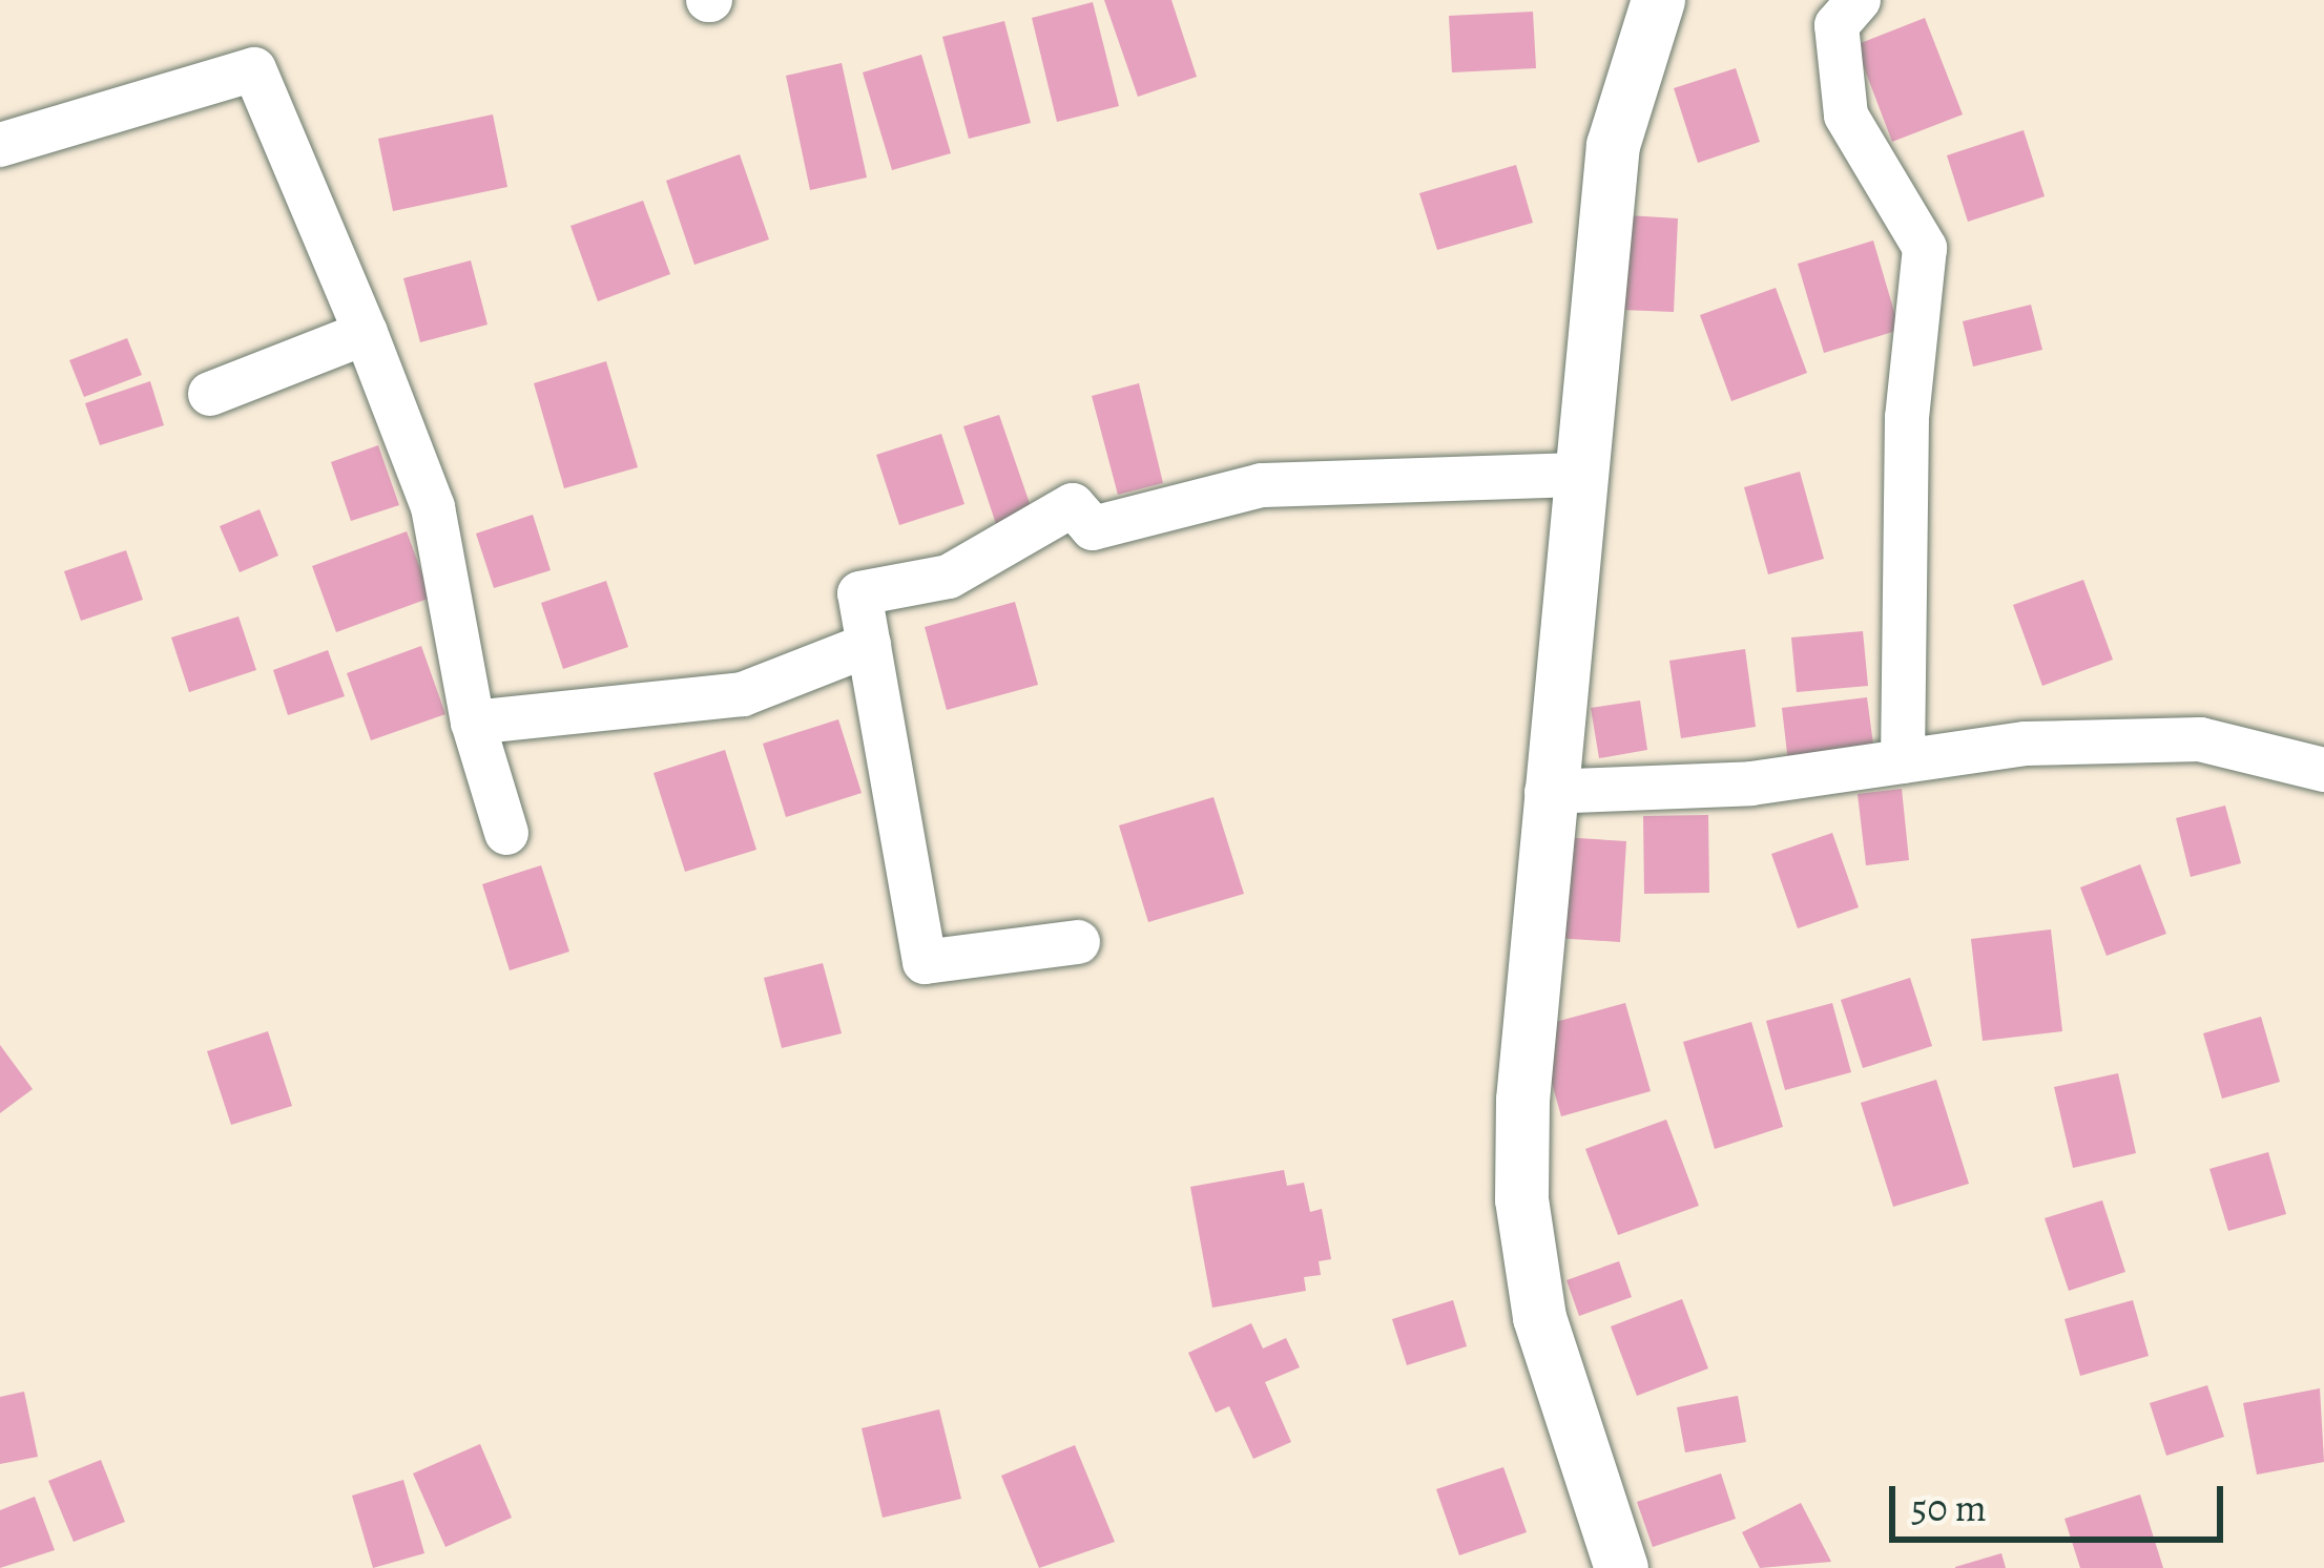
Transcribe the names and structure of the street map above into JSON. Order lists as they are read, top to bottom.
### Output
{
  "scale_bar": "50 m"
}
